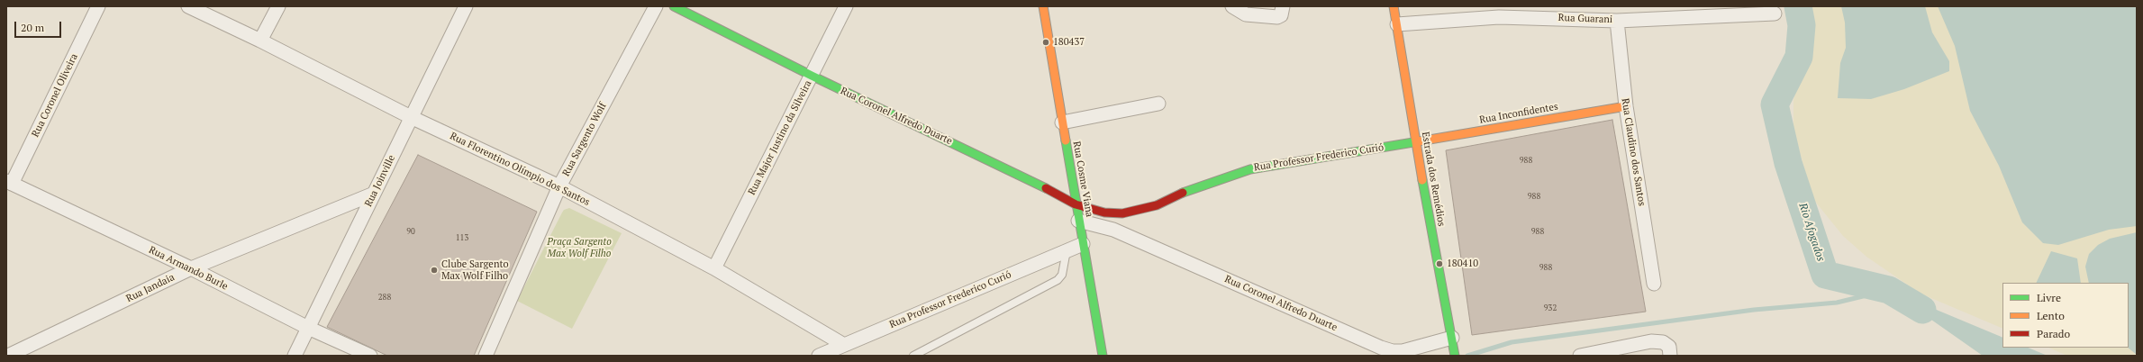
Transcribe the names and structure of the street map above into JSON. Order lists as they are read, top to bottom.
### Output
{
  "streets": {
    "street": [
      "Rua Guarani",
      "Rua Coronel Oliveira",
      "Rua Inconfidentes",
      "Rua Coronel Alfredo Duarte",
      "Rua Major Justino da Silveira",
      "Rua Sargento Wolf",
      "Rua Claudino dos Santos",
      "Rua Professor Frederico Curió",
      "Rua Florentino Olímpio dos Santos",
      "Rua Cosme Viana",
      "Estrada dos Remédios",
      "Rua Joinville",
      "Rua Armando Burle",
      "Rua Jandaia"
    ]
  },
  "crossings": [
    ["Rua Guarani", "Rua Claudino dos Santos"],
    ["Rua Guarani", "Estrada dos Remédios"],
    ["Rua Coronel Oliveira", "Rua Armando Burle"],
    ["Rua Inconfidentes", "Rua Claudino dos Santos"],
    ["Rua Inconfidentes", "Rua Professor Frederico Curió"],
    ["Rua Inconfidentes", "Estrada dos Remédios"],
    ["Rua Coronel Alfredo Duarte", "Rua Major Justino da Silveira"],
    ["Rua Coronel Alfredo Duarte", "Rua Professor Frederico Curió"],
    ["Rua Coronel Alfredo Duarte", "Rua Cosme Viana"],
    ["Rua Coronel Alfredo Duarte", "Estrada dos Remédios"],
    ["Rua Major Justino da Silveira", "Rua Florentino Olímpio dos Santos"],
    ["Rua Sargento Wolf", "Rua Florentino Olímpio dos Santos"],
    ["Rua Professor Frederico Curió", "Rua Florentino Olímpio dos Santos"],
    ["Rua Professor Frederico Curió", "Rua Cosme Viana"],
    ["Rua Professor Frederico Curió", "Estrada dos Remédios"],
    ["Rua Florentino Olímpio dos Santos", "Rua Joinville"],
    ["Rua Joinville", "Rua Armando Burle"],
    ["Rua Joinville", "Rua Jandaia"],
    ["Rua Armando Burle", "Rua Jandaia"]
  ],
  "water": ["Rio Afogados"],
  "parks": ["Praça Sargento Max Wolf Filho"],
  "places": ["180437", "180410", "Clube Sargento Max Wolf Filho"],
  "house_numbers": [
    "988",
    "988",
    "90",
    "988",
    "113",
    "988",
    "288",
    "932"
  ],
  "legend": ["Livre", "Lento", "Parado"],
  "scale_bar": "20 m"
}
